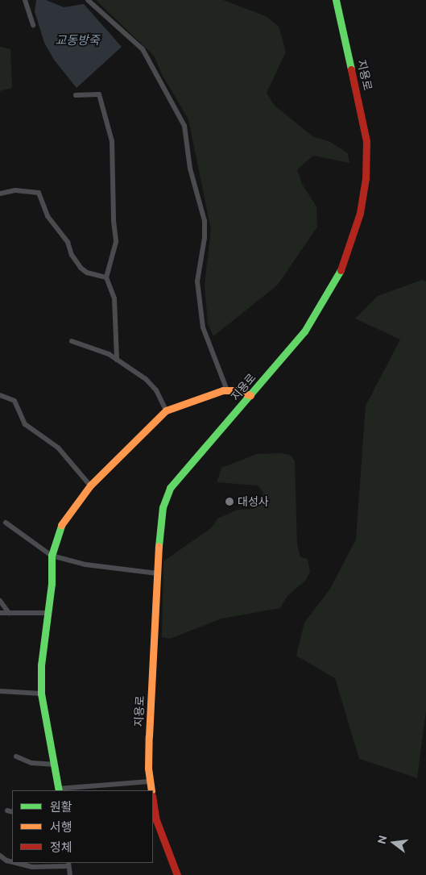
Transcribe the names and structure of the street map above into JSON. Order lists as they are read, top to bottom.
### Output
{
  "streets": {
    "street": ["지용로"]
  },
  "water": ["교동방죽"],
  "places": ["대성사"],
  "legend": ["원활", "서행", "정체"],
  "north": "left"
}
